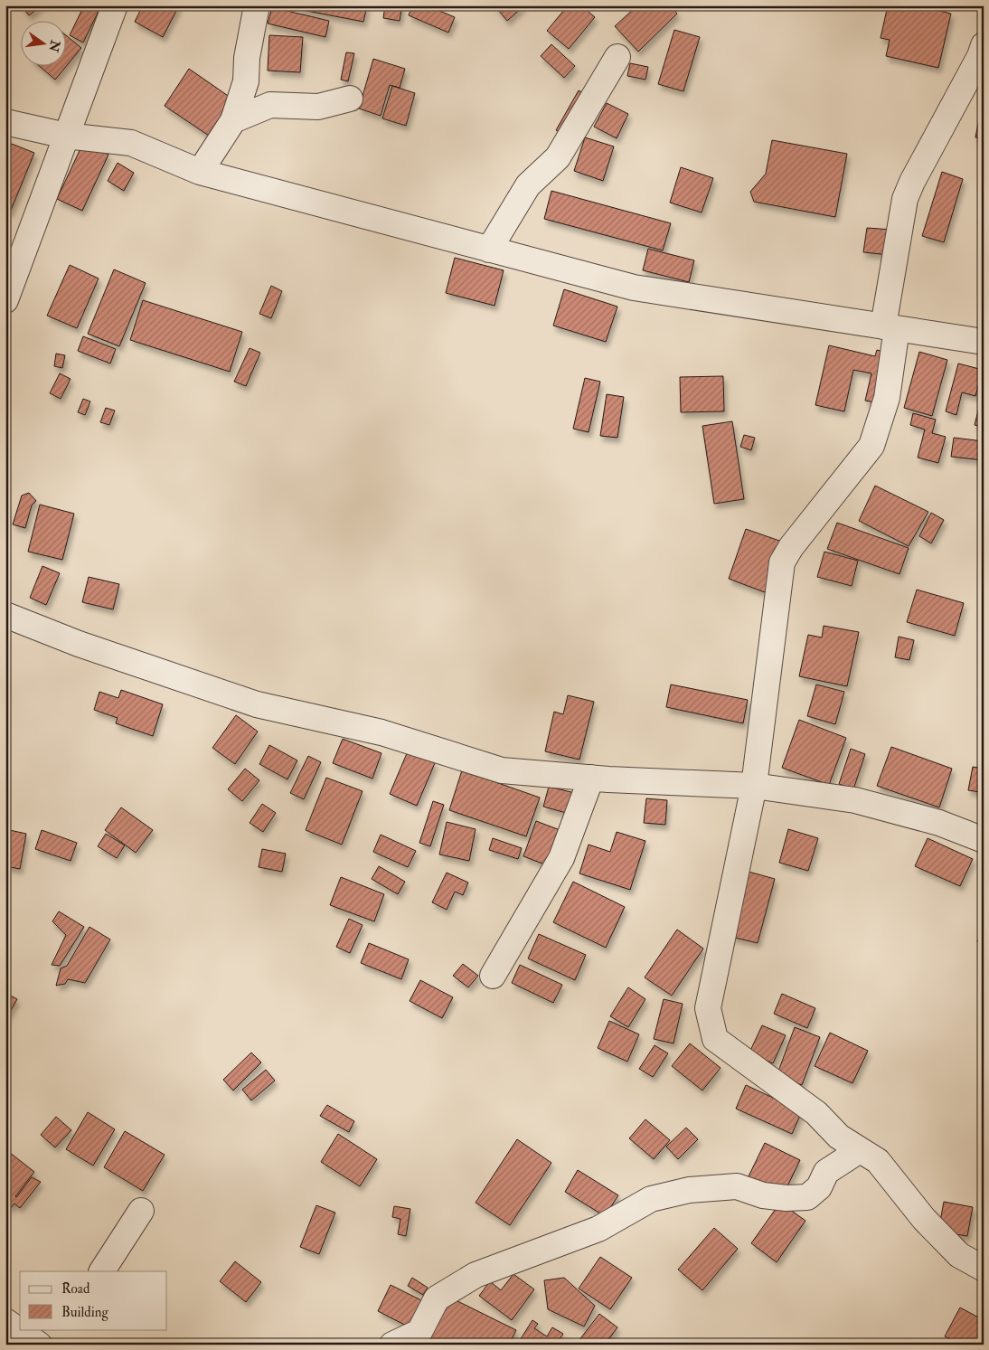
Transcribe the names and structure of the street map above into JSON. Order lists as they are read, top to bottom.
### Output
{
  "legend": ["Road", "Building"],
  "north": "right"
}
